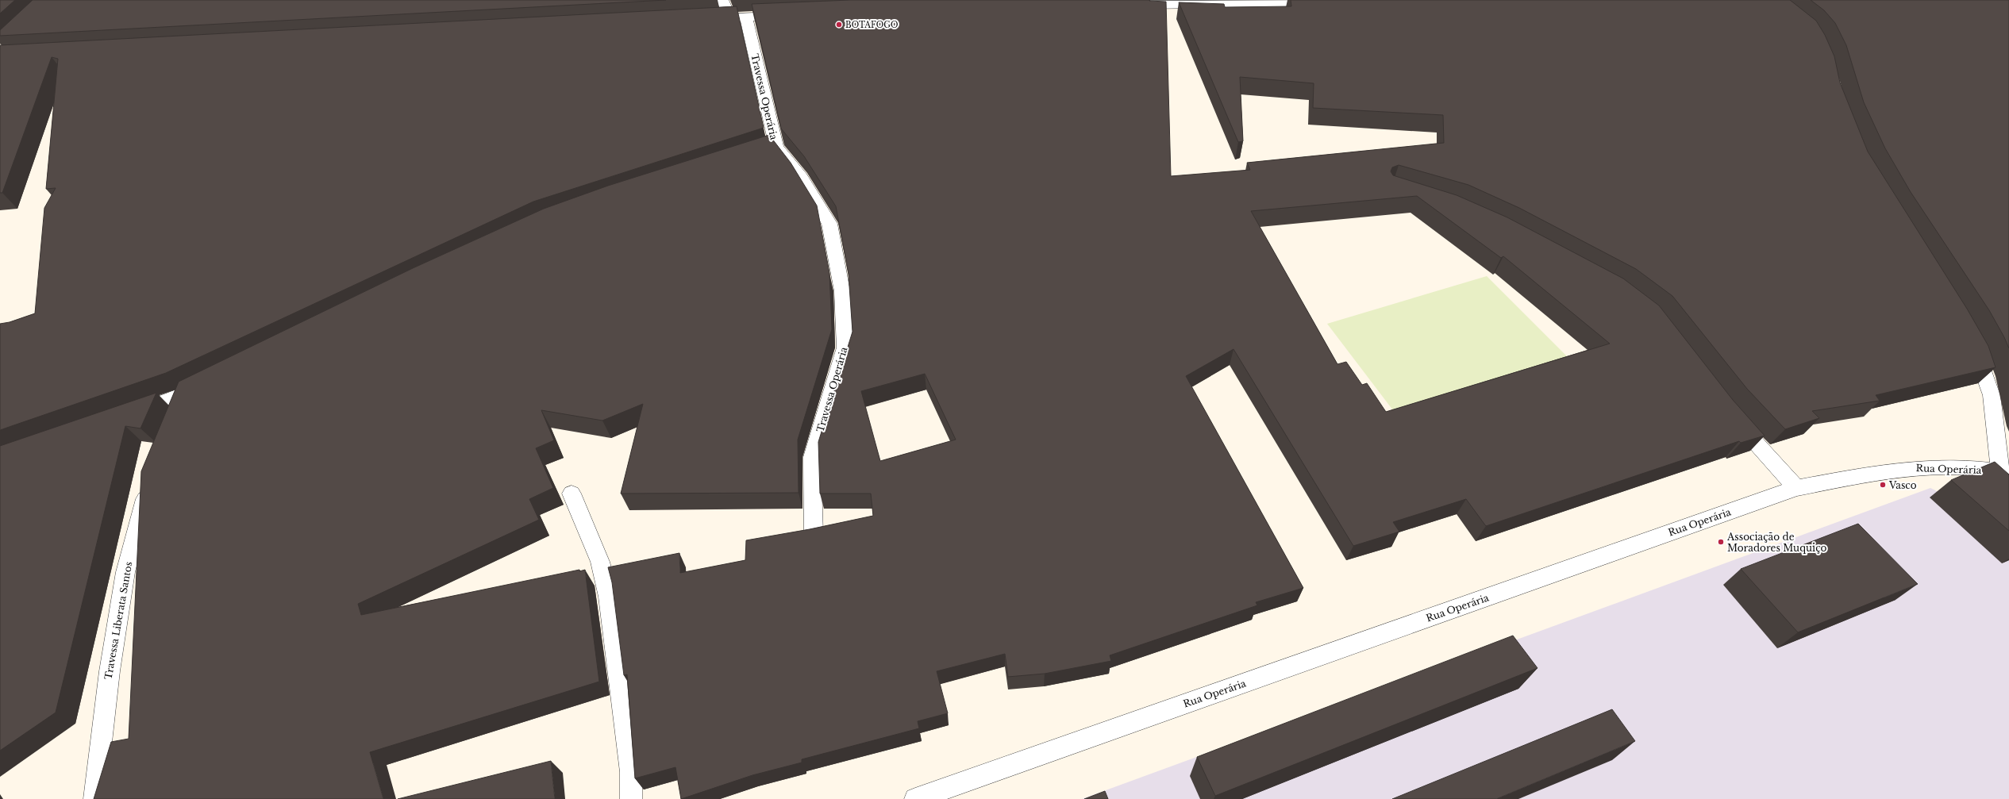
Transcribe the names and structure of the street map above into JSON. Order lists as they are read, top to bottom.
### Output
{
  "streets": {
    "street": ["Travessa Operária", "Rua Operária", "Travessa Liberata Santos"]
  },
  "places": ["BOTAFOGO", "Vasco", "Associação de Moradores Muquiço"]
}
